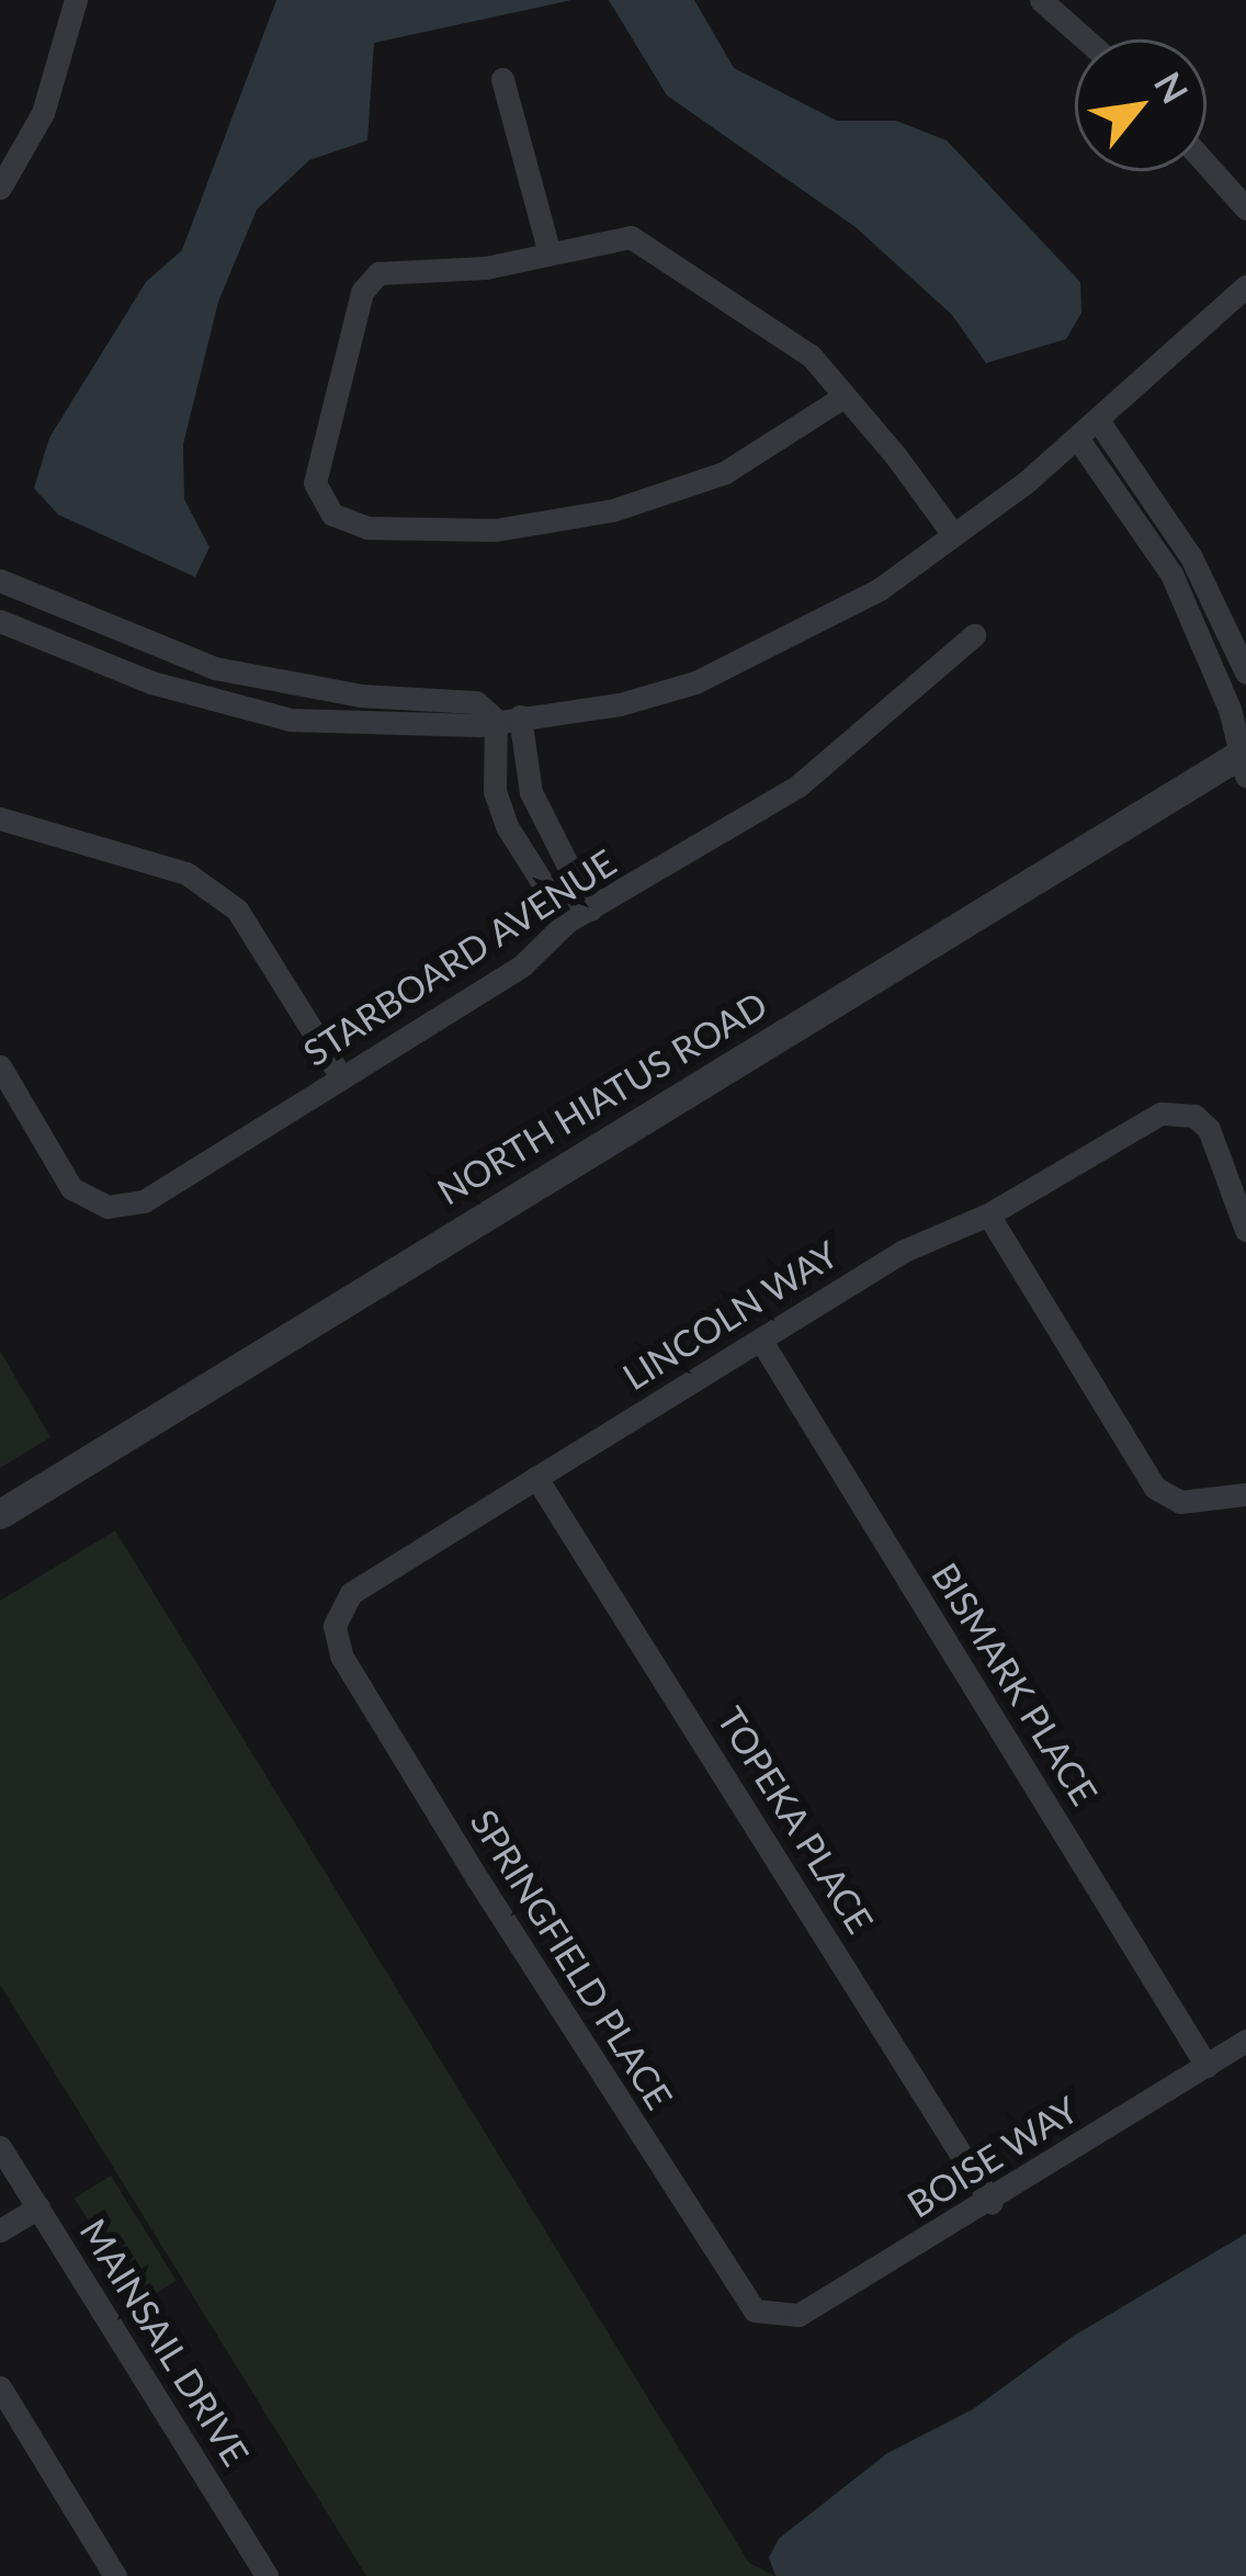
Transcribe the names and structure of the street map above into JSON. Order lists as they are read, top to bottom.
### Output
{
  "streets": {
    "street": [
      "STARBOARD AVENUE",
      "NORTH HIATUS ROAD",
      "LINCOLN WAY",
      "BISMARK PLACE",
      "TOPEKA PLACE",
      "SPRINGFIELD PLACE",
      "BOISE WAY",
      "MAINSAIL DRIVE"
    ]
  },
  "crossings": [
    ["LINCOLN WAY", "BISMARK PLACE"],
    ["LINCOLN WAY", "TOPEKA PLACE"],
    ["LINCOLN WAY", "SPRINGFIELD PLACE"],
    ["BISMARK PLACE", "BOISE WAY"],
    ["TOPEKA PLACE", "BOISE WAY"],
    ["SPRINGFIELD PLACE", "BOISE WAY"]
  ],
  "north": "top right"
}
